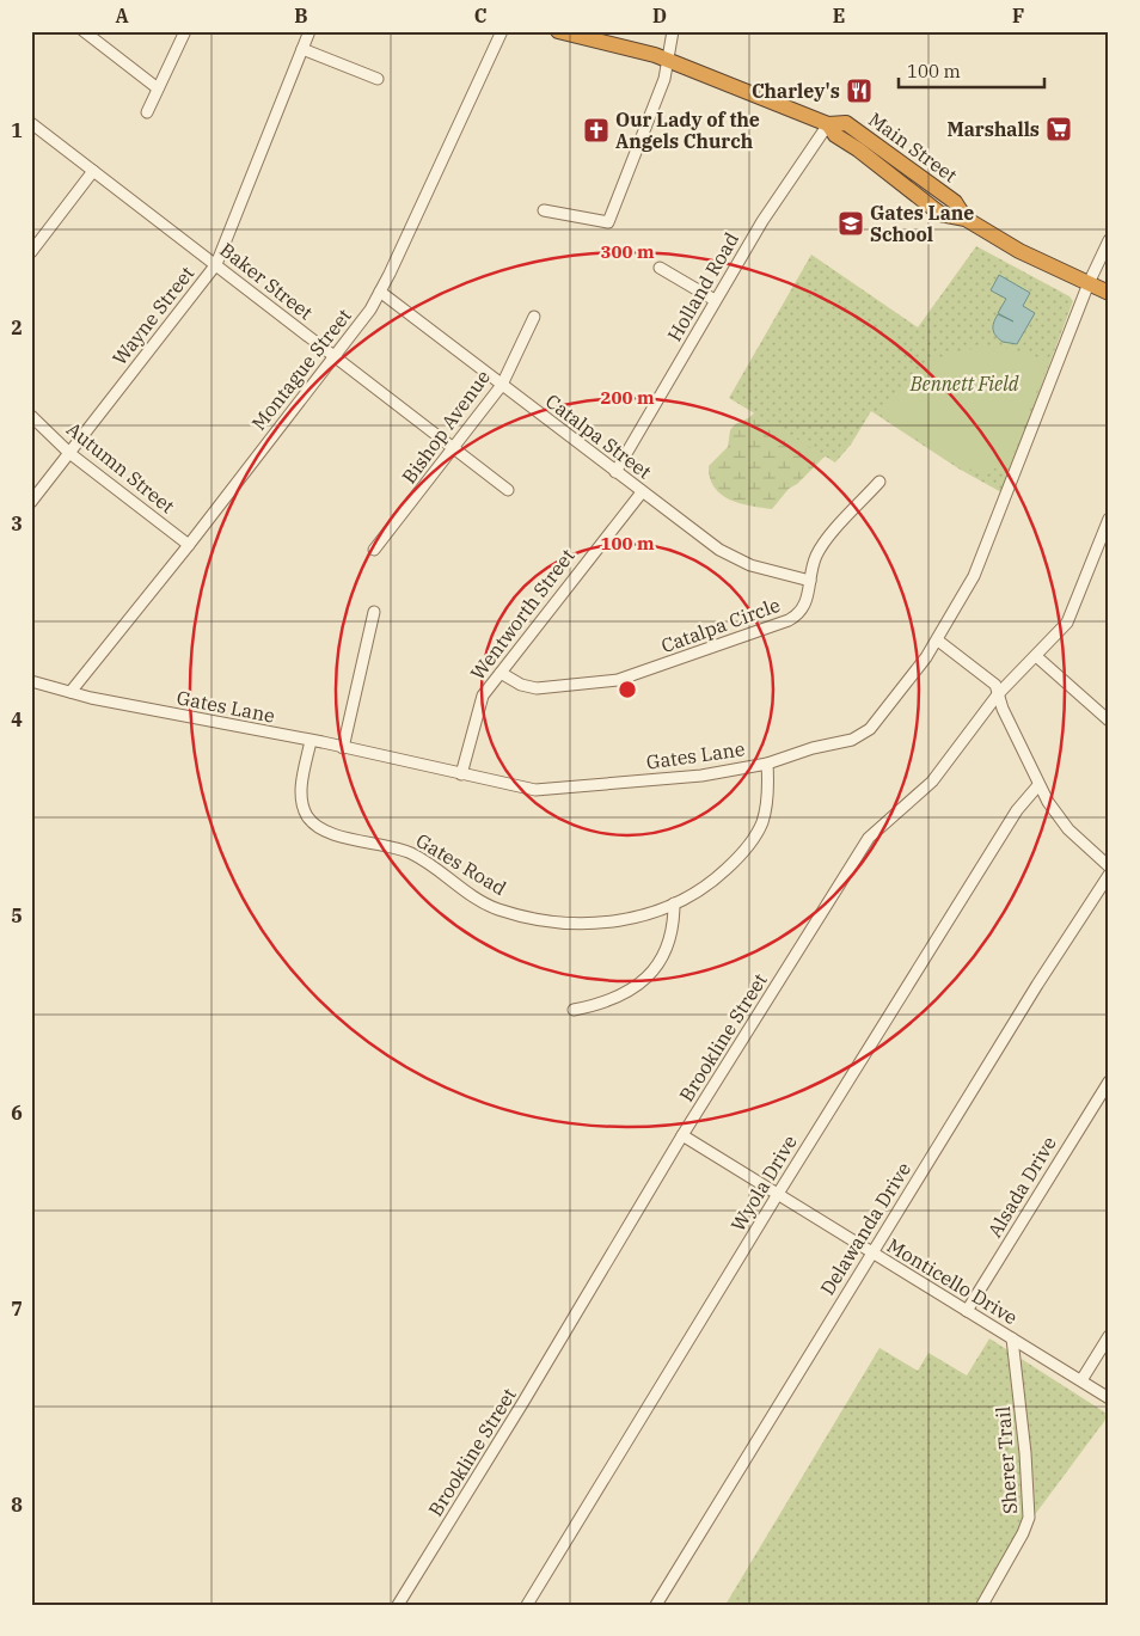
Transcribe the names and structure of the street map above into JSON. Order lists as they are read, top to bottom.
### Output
{
  "streets": {
    "highway": ["Main Street"],
    "street": [
      "Baker Street",
      "Holland Road",
      "Wayne Street",
      "Montague Street",
      "Bishop Avenue",
      "Catalpa Street",
      "Autumn Street",
      "Wentworth Street",
      "Catalpa Circle",
      "Gates Lane",
      "Gates Road",
      "Brookline Street",
      "Wyola Drive",
      "Alsada Drive",
      "Delawanda Drive",
      "Monticello Drive",
      "Sherer Trail"
    ]
  },
  "crossings": [
    ["Main Street", "Holland Road"],
    ["Main Street", "Gates Lane"],
    ["Baker Street", "Wayne Street"],
    ["Baker Street", "Montague Street"],
    ["Baker Street", "Bishop Avenue"],
    ["Holland Road", "Catalpa Street"],
    ["Wayne Street", "Autumn Street"],
    ["Montague Street", "Catalpa Street"],
    ["Montague Street", "Autumn Street"],
    ["Montague Street", "Gates Lane"],
    ["Bishop Avenue", "Catalpa Street"],
    ["Catalpa Street", "Wentworth Street"],
    ["Catalpa Street", "Catalpa Circle"],
    ["Wentworth Street", "Catalpa Circle"],
    ["Wentworth Street", "Gates Lane"],
    ["Gates Lane", "Gates Road"],
    ["Brookline Street", "Monticello Drive"],
    ["Wyola Drive", "Monticello Drive"],
    ["Alsada Drive", "Monticello Drive"],
    ["Delawanda Drive", "Monticello Drive"],
    ["Monticello Drive", "Sherer Trail"]
  ],
  "parks": ["Bennett Field"],
  "places": {
    "restaurant": ["Charley's"],
    "supermarket": ["Marshalls"],
    "church": ["Our Lady of the Angels Church"],
    "school or university": ["Gates Lane School"]
  },
  "scale_bar": "100 m",
  "grid": {
    "columns": [
      "A",
      "B",
      "C",
      "D",
      "E",
      "F"
    ],
    "rows": [
      "1",
      "2",
      "3",
      "4",
      "5",
      "6",
      "7",
      "8"
    ]
  },
  "rings": ["300 m", "200 m", "100 m"]
}
